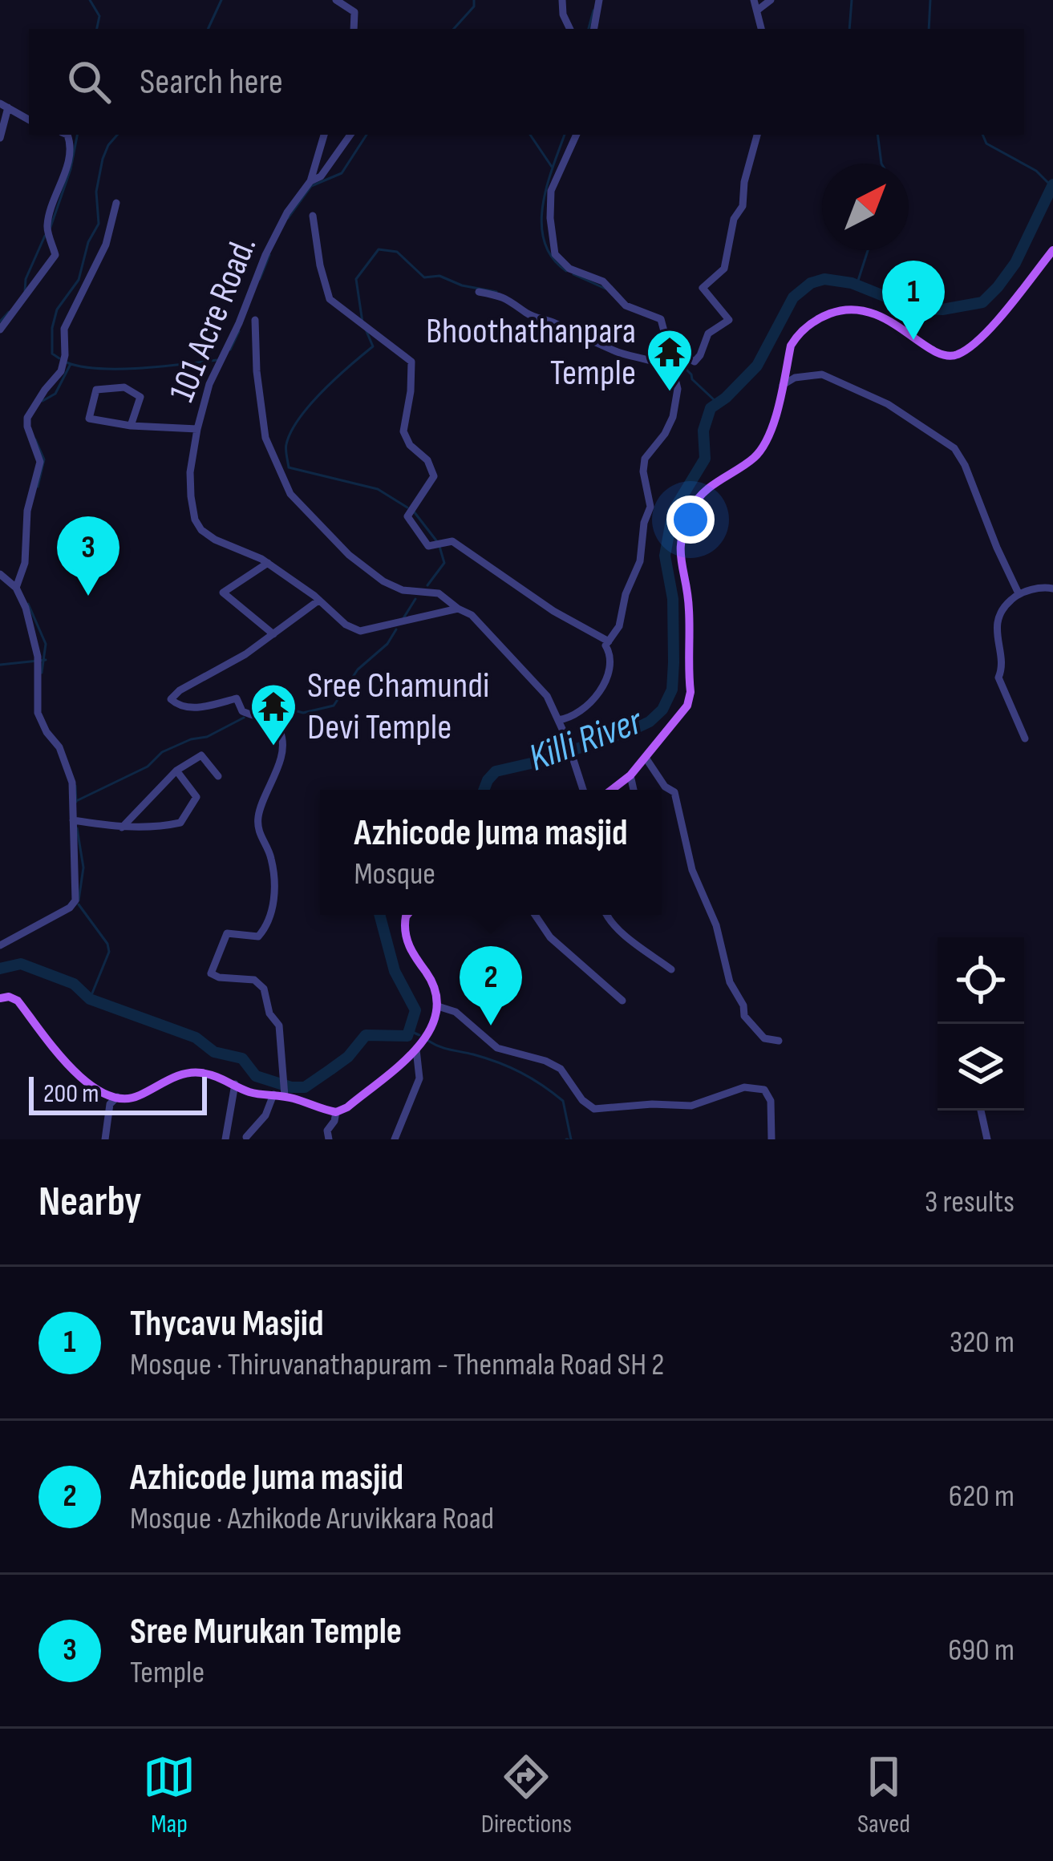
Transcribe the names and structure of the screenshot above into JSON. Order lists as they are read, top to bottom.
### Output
{
  "streets": {
    "street": ["101 Acre Road."]
  },
  "water": ["Killi River"],
  "places": {
    "temple": ["Bhoothathanpara Temple", "Sree Chamundi Devi Temple"]
  },
  "scale_bar": "200 m",
  "north": "top right",
  "page": {
    "search": "Search here",
    "pins": ["1", "3", "2"],
    "popup": ["Azhicode Juma masjid", "Mosque"],
    "scale": "200 m",
    "heading": ["Nearby", "3 results"],
    "list": [
      {
        "mark": "1",
        "name": "Thycavu Masjid",
        "note": "Mosque · Thiruvanathapuram - Thenmala Road SH 2",
        "value": "320 m"
      },
      {
        "mark": "2",
        "name": "Azhicode Juma masjid",
        "note": "Mosque · Azhikode Aruvikkara Road",
        "value": "620 m"
      },
      {
        "mark": "3",
        "name": "Sree Murukan Temple",
        "note": "Temple",
        "value": "690 m"
      }
    ],
    "nav": ["Map", "Directions", "Saved"]
  }
}
